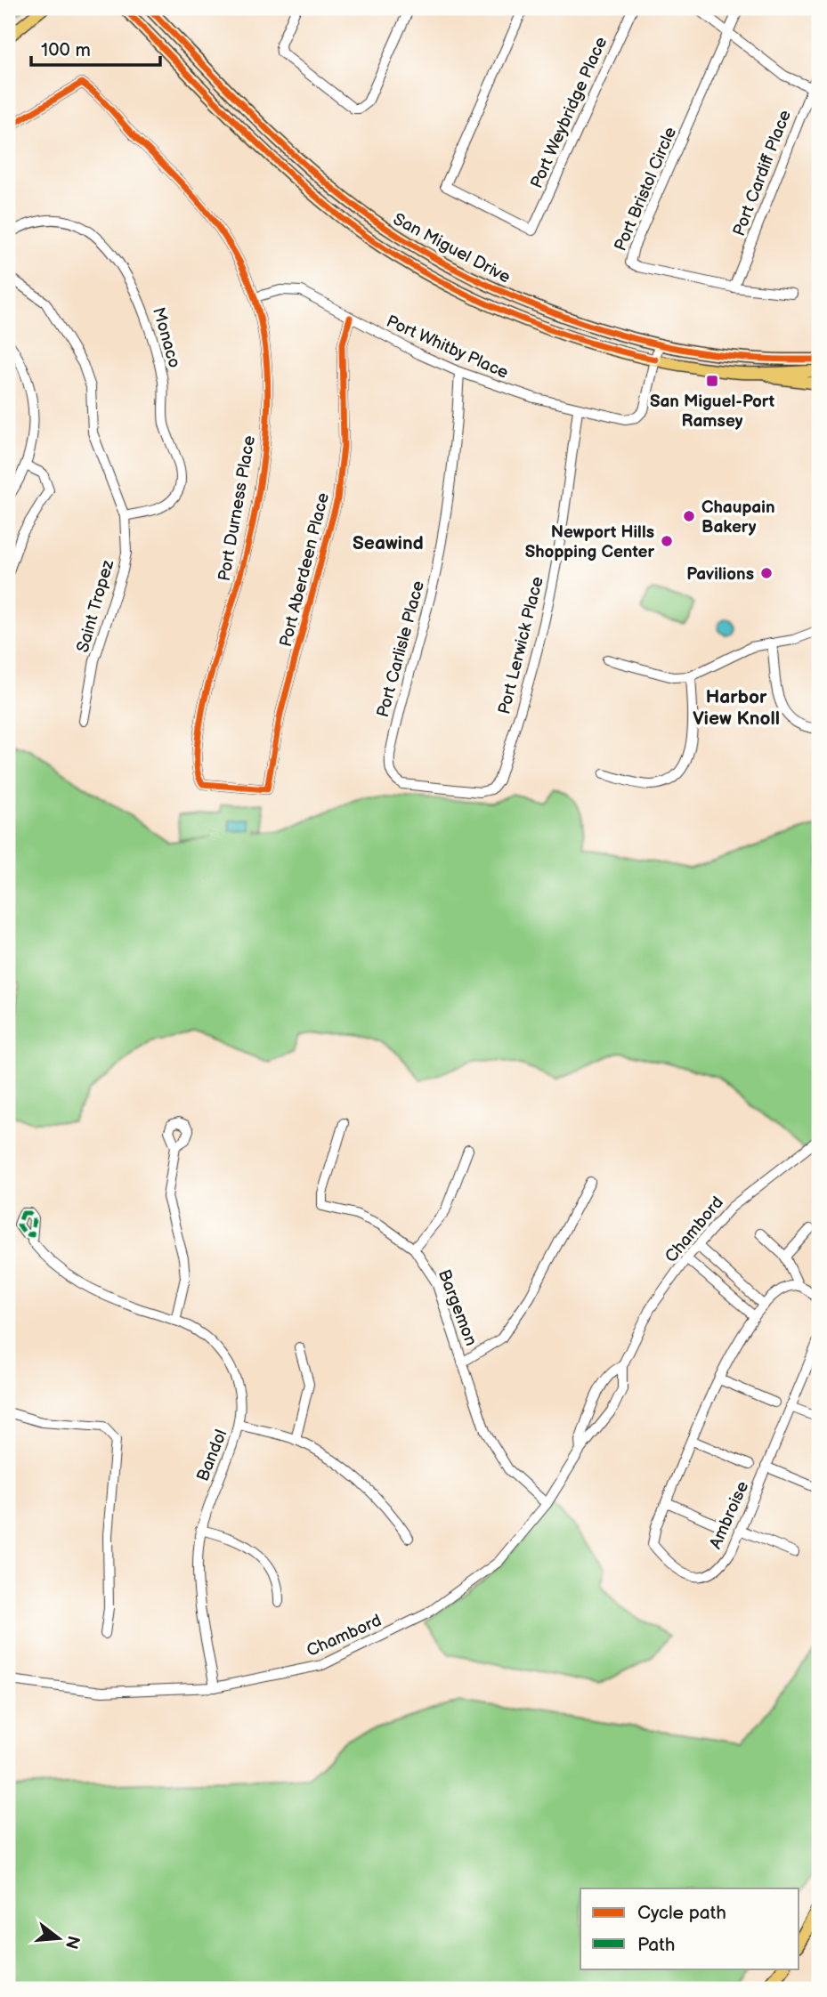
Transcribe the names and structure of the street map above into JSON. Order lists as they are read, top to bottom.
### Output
{
  "streets": {
    "main road": ["San Miguel Drive"],
    "street": [
      "Port Weybridge Place",
      "Port Cardiff Place",
      "Port Bristol Circle",
      "Monaco",
      "Port Whitby Place",
      "Port Durness Place",
      "Port Aberdeen Place",
      "Saint Tropez",
      "Port Lerwick Place",
      "Port Carlisle Place",
      "Chambord",
      "Bargemon",
      "Bandol",
      "Ambroise"
    ]
  },
  "crossings": [
    ["Port Cardiff Place", "Port Bristol Circle"],
    ["San Miguel Drive", "Port Whitby Place"],
    ["Monaco", "Saint Tropez"],
    ["Port Whitby Place", "Port Durness Place"],
    ["Port Whitby Place", "Port Aberdeen Place"],
    ["Port Whitby Place", "Port Lerwick Place"],
    ["Port Whitby Place", "Port Carlisle Place"],
    ["Port Durness Place", "Port Aberdeen Place"],
    ["Port Lerwick Place", "Port Carlisle Place"],
    ["Chambord", "Bargemon"],
    ["Chambord", "Bandol"]
  ],
  "districts": ["Seawind", "Harbor View Knoll"],
  "places": {
    "transit": ["San Miguel-Port Ramsey"],
    "other": ["Chaupain Bakery", "Newport Hills Shopping Center", "Pavilions"]
  },
  "legend": ["Cycle path", "Path"],
  "scale_bar": "100 m",
  "north": "right"
}
